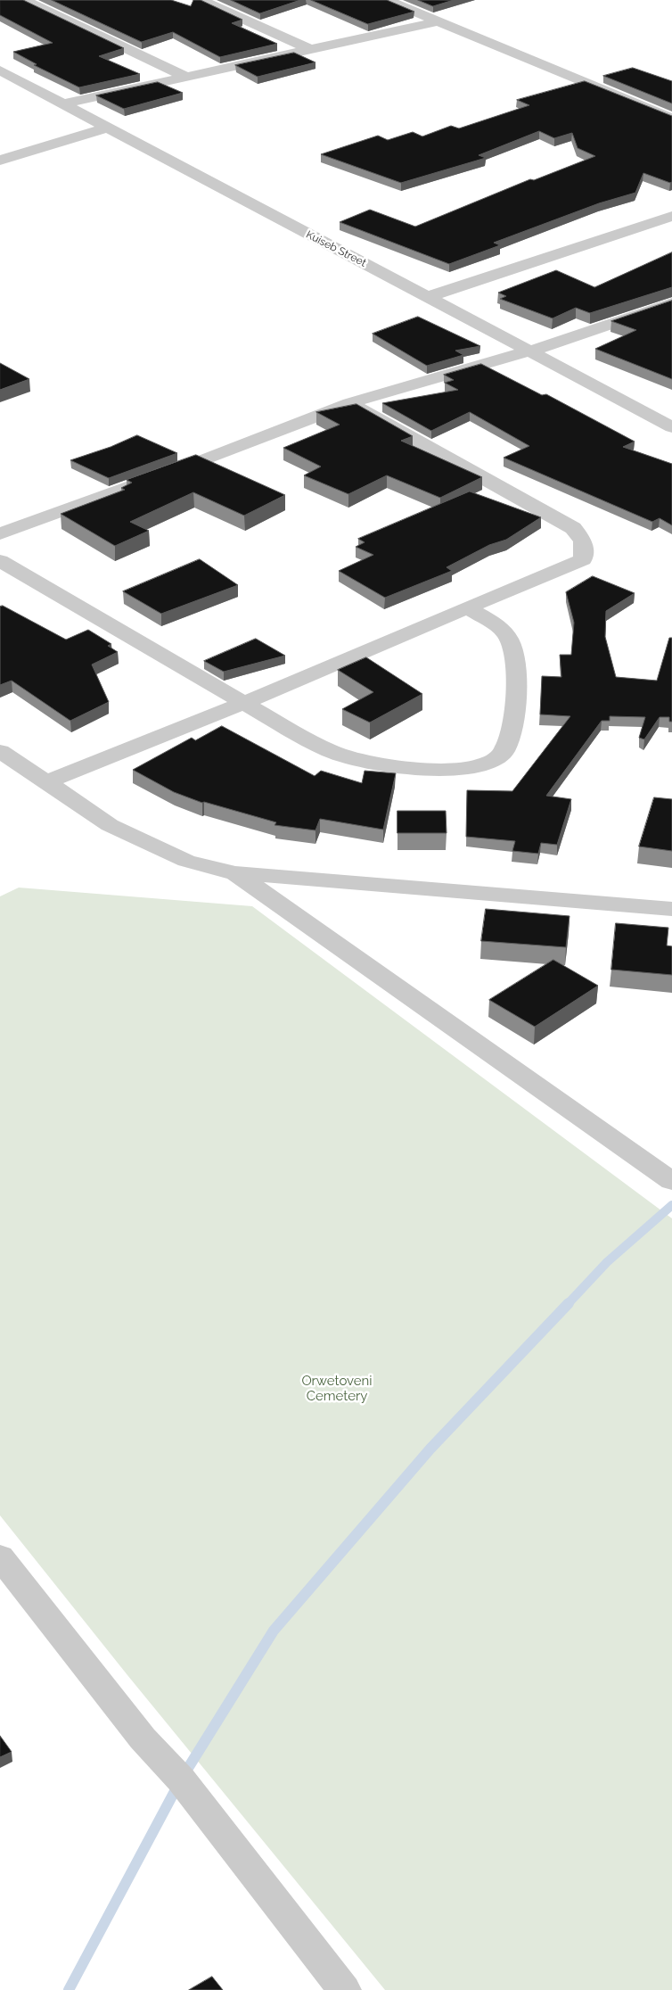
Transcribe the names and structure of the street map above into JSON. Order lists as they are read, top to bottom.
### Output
{
  "streets": {
    "street": ["Kuiseb Street"]
  },
  "parks": ["Orwetoveni Cemetery"]
}
